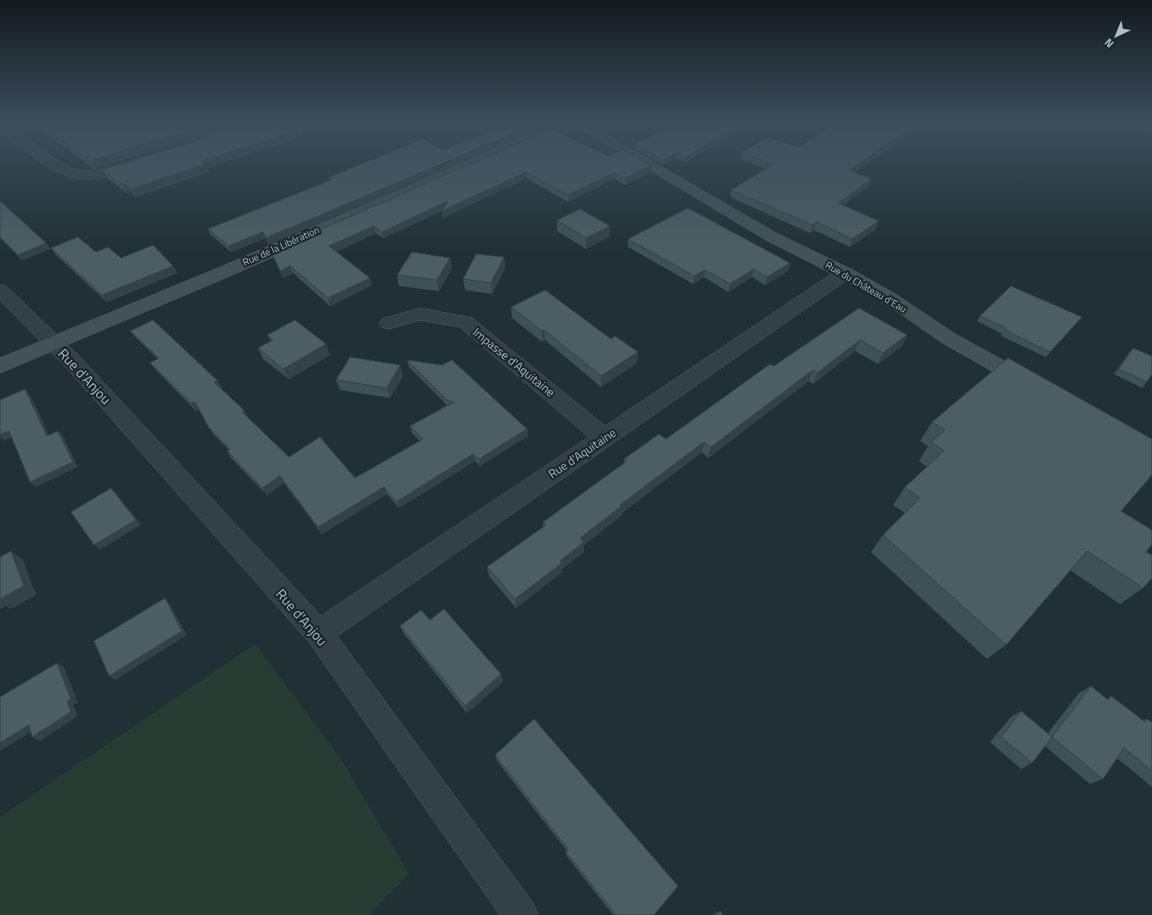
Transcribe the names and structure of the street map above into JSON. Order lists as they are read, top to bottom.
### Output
{
  "streets": {
    "street": [
      "Rue de la Libération",
      "Rue du Château d'Eau",
      "Impasse d'Aquitaine",
      "Rue d'Anjou",
      "Rue d'Aquitaine"
    ]
  },
  "crossings": [
    ["Rue de la Libération", "Rue d'Anjou"],
    ["Rue du Château d'Eau", "Rue d'Aquitaine"],
    ["Impasse d'Aquitaine", "Rue d'Aquitaine"],
    ["Rue d'Anjou", "Rue d'Aquitaine"]
  ],
  "north": "bottom left"
}
